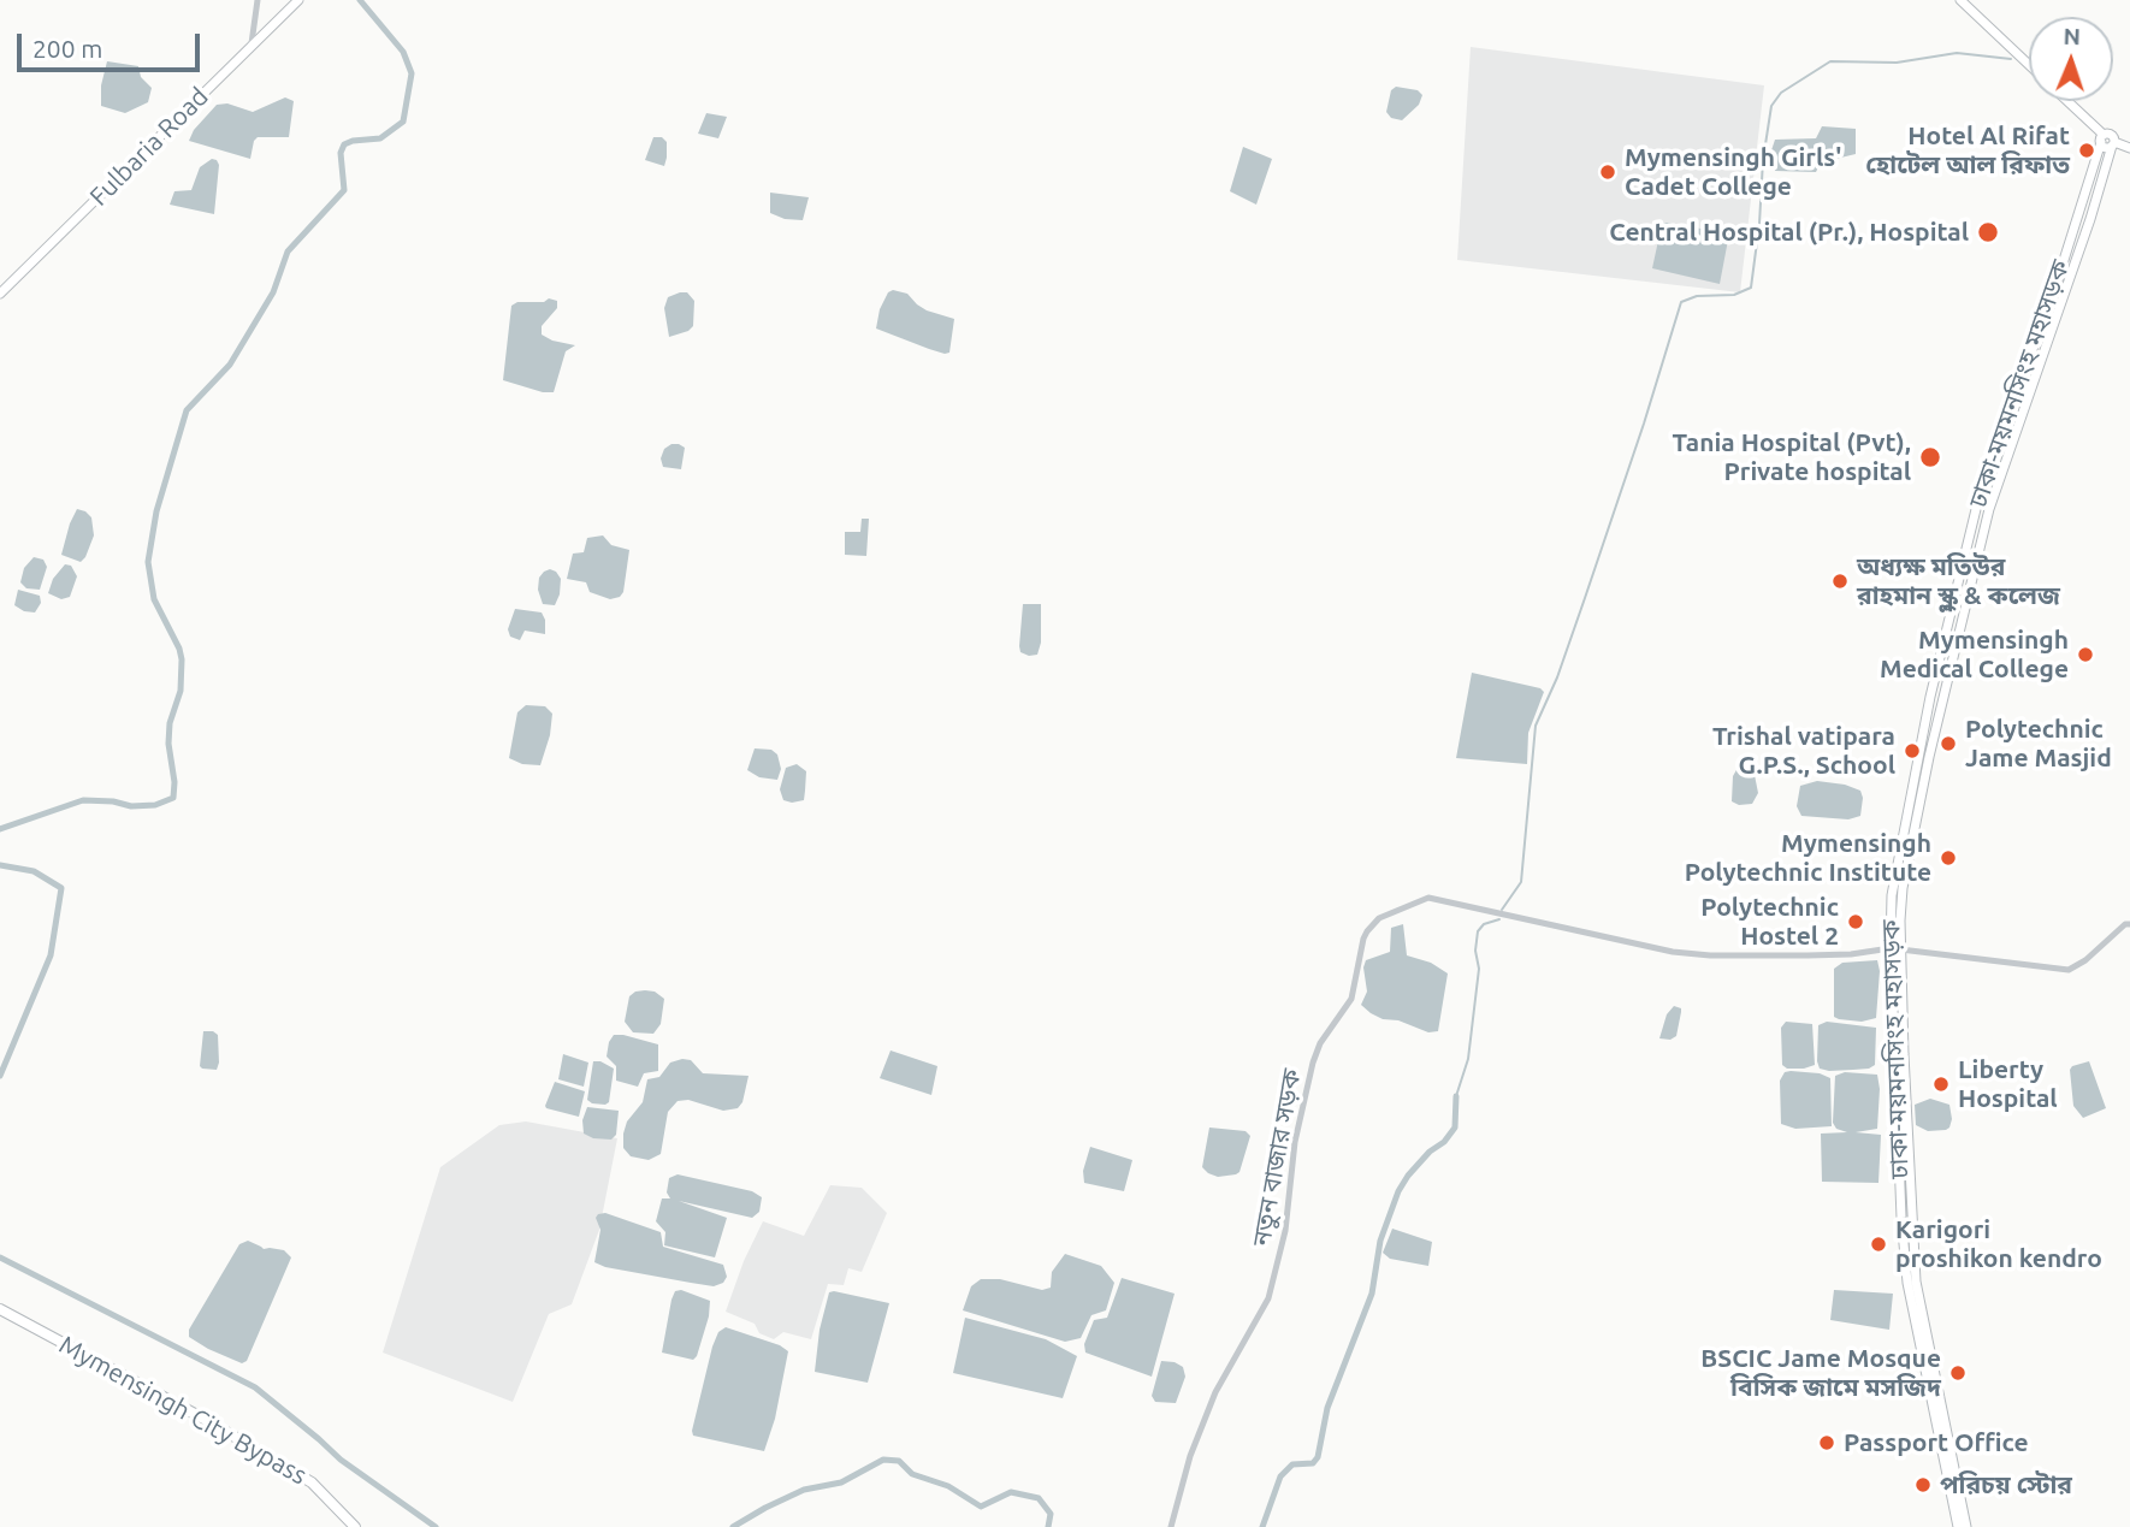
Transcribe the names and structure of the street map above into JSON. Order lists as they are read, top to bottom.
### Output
{
  "streets": {
    "highway": ["Mymensingh City Bypass"],
    "main road": ["Fulbaria Road", "ঢাকা-ময়মনসিংহ মহাসড়ক"],
    "street": ["নতুন বাজার সড়ক"]
  },
  "crossings": [
    ["ঢাকা-ময়মনসিংহ মহাসড়ক", "নতুন বাজার সড়ক"]
  ],
  "places": [
    "Hotel Al Rifat হোটেল আল রিফাত",
    "Mymensingh Girls' Cadet College",
    "Central Hospital (Pr.), Hospital",
    "Tania Hospital (Pvt), Private hospital",
    "অধ্যক্ষ মতিউর রাহমান স্কুল & কলেজ",
    "Mymensingh Medical College",
    "Polytechnic Jame Masjid",
    "Trishal vatipara G.P.S., School",
    "Mymensingh Polytechnic Institute",
    "Polytechnic Hostel 2",
    "Liberty Hospital",
    "Karigori proshikon kendro",
    "BSCIC Jame Mosque বিসিক জামে মসজিদ",
    "Passport Office",
    "পরিচয় স্টোর"
  ],
  "scale_bar": "200 m",
  "north": "top"
}
